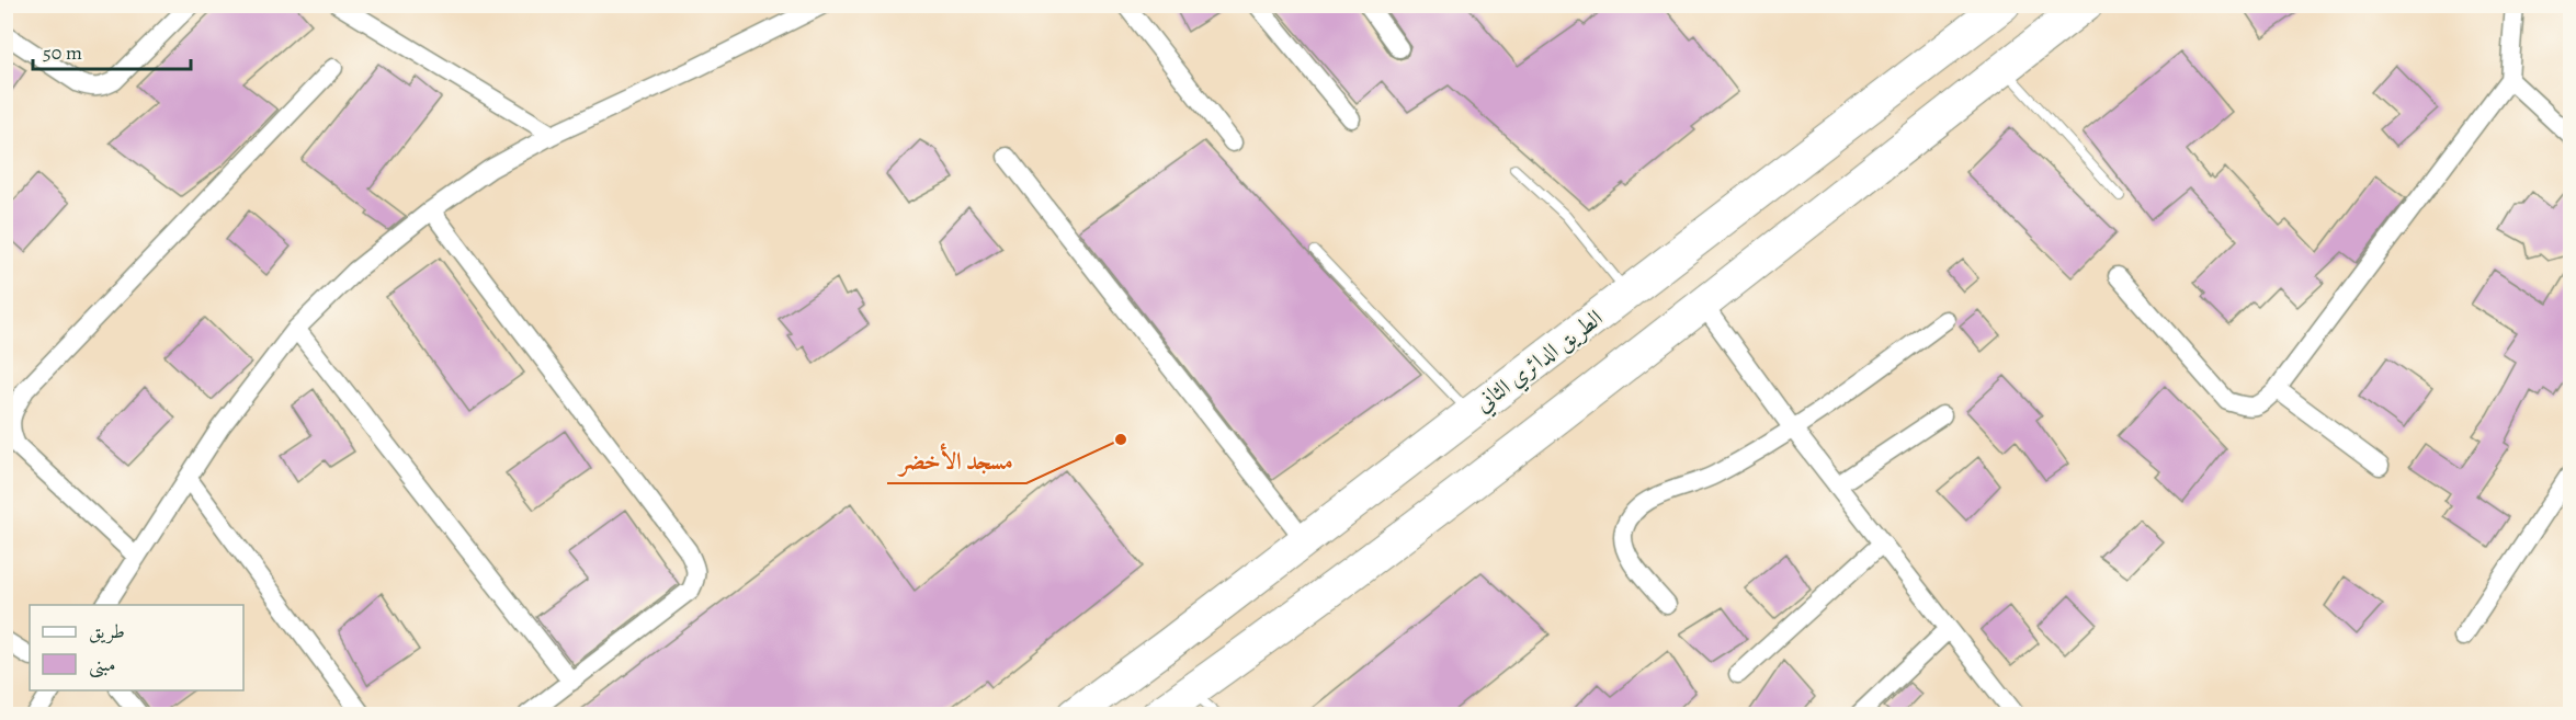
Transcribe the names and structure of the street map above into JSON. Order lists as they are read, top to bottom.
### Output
{
  "streets": {
    "highway": ["الطريق الدائري الثاني"]
  },
  "places": ["مسجد الأخضر"],
  "legend": ["طريق", "مبنى"],
  "scale_bar": "50 m"
}
